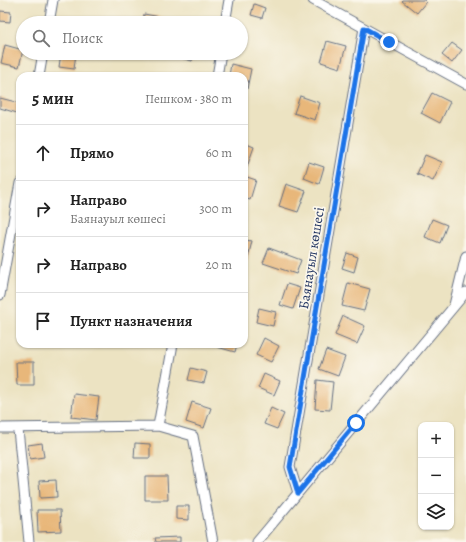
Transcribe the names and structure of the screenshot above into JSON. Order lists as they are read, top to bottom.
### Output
{
  "streets": {
    "street": ["Баянауыл көшесі"]
  },
  "page": {
    "search": "Поиск",
    "heading": ["5 мин", "Пешком · 380 m"],
    "list": [
      ["Прямо", "60 m"],
      ["Направо", "Баянауыл көшесі", "300 m"],
      ["Направо", "20 m"],
      "Пункт назначения"
    ],
    "map_buttons": ["+", "−"]
  }
}
